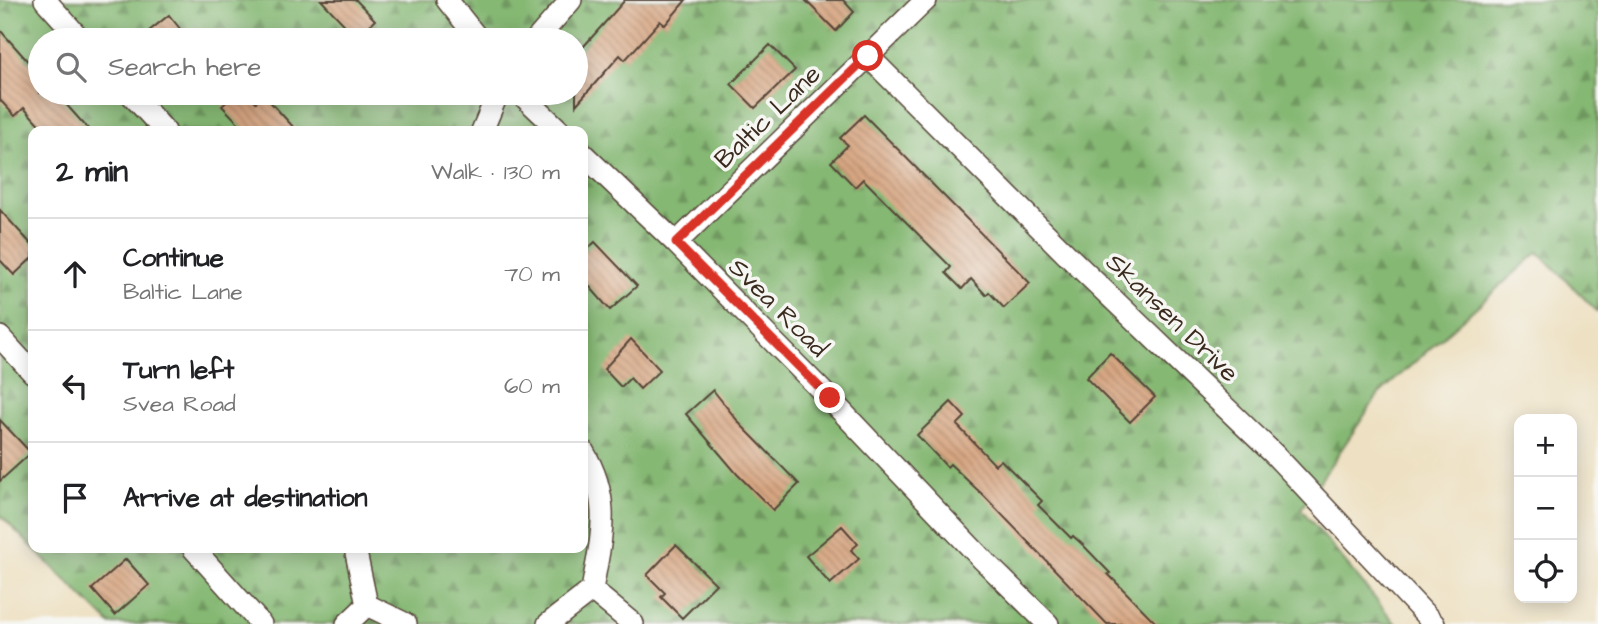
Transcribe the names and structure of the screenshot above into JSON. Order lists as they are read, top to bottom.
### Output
{
  "streets": {
    "street": ["Baltic Lane", "Svea Road", "Skansen Drive"]
  },
  "crossings": [
    ["Baltic Lane", "Svea Road"],
    ["Baltic Lane", "Skansen Drive"]
  ],
  "page": {
    "search": "Search here",
    "heading": ["2 min", "Walk · 130 m"],
    "list": [
      ["Continue", "Baltic Lane", "70 m"],
      ["Turn left", "Svea Road", "60 m"],
      "Arrive at destination"
    ],
    "map_buttons": ["+", "−"]
  }
}
